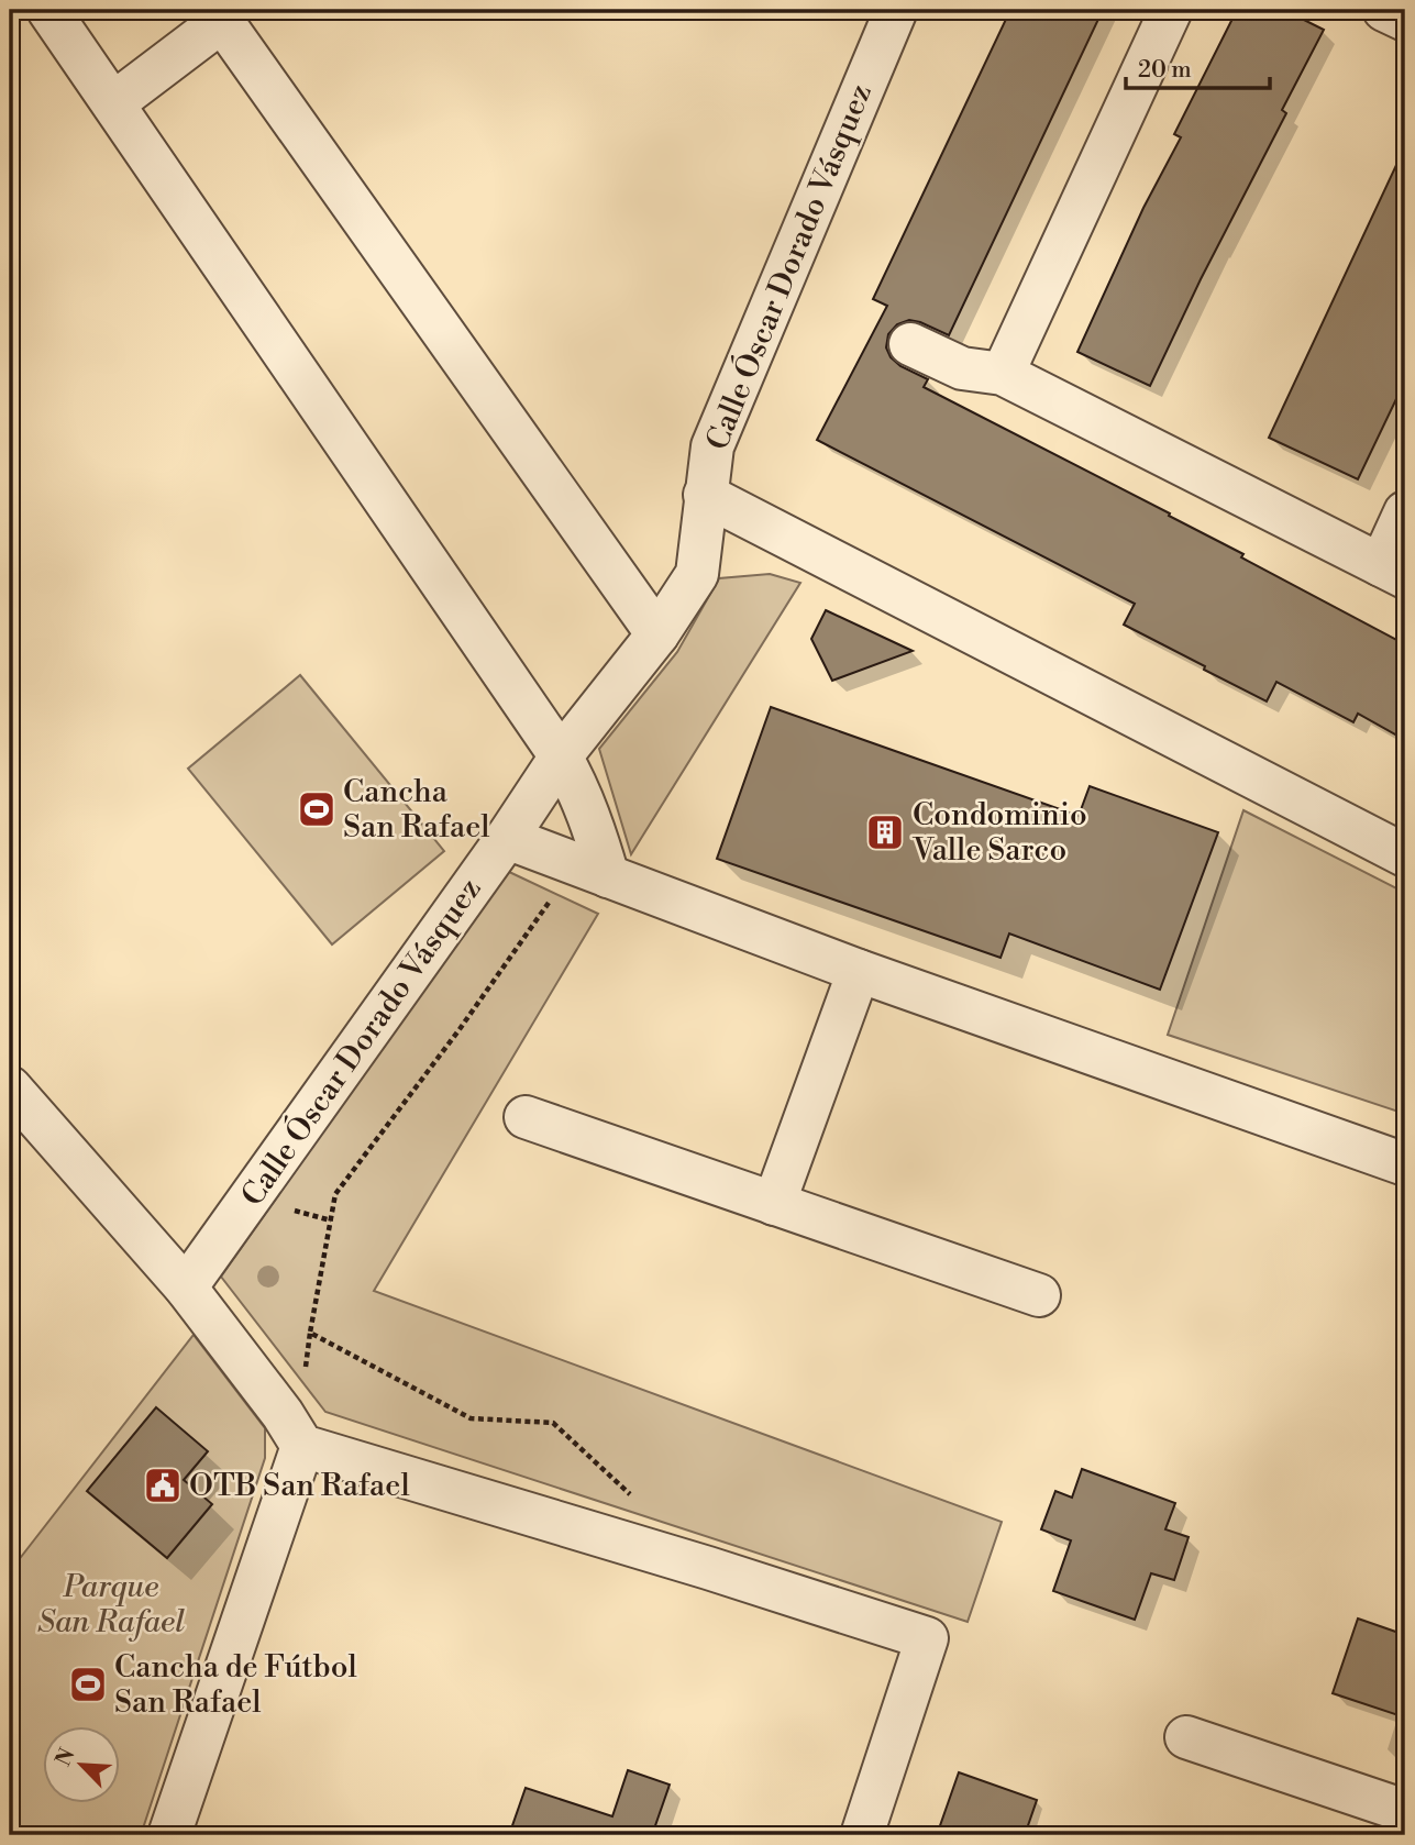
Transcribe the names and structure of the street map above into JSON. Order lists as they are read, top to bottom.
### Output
{
  "streets": {
    "street": ["Calle Óscar Dorado Vásquez"]
  },
  "parks": ["Parque San Rafael"],
  "places": {
    "sports": ["Cancha San Rafael", "Cancha de Fútbol San Rafael"],
    "building": ["Condominio Valle Sarco"],
    "public building": ["OTB San Rafael"]
  },
  "scale_bar": "20 m",
  "north": "top left"
}
